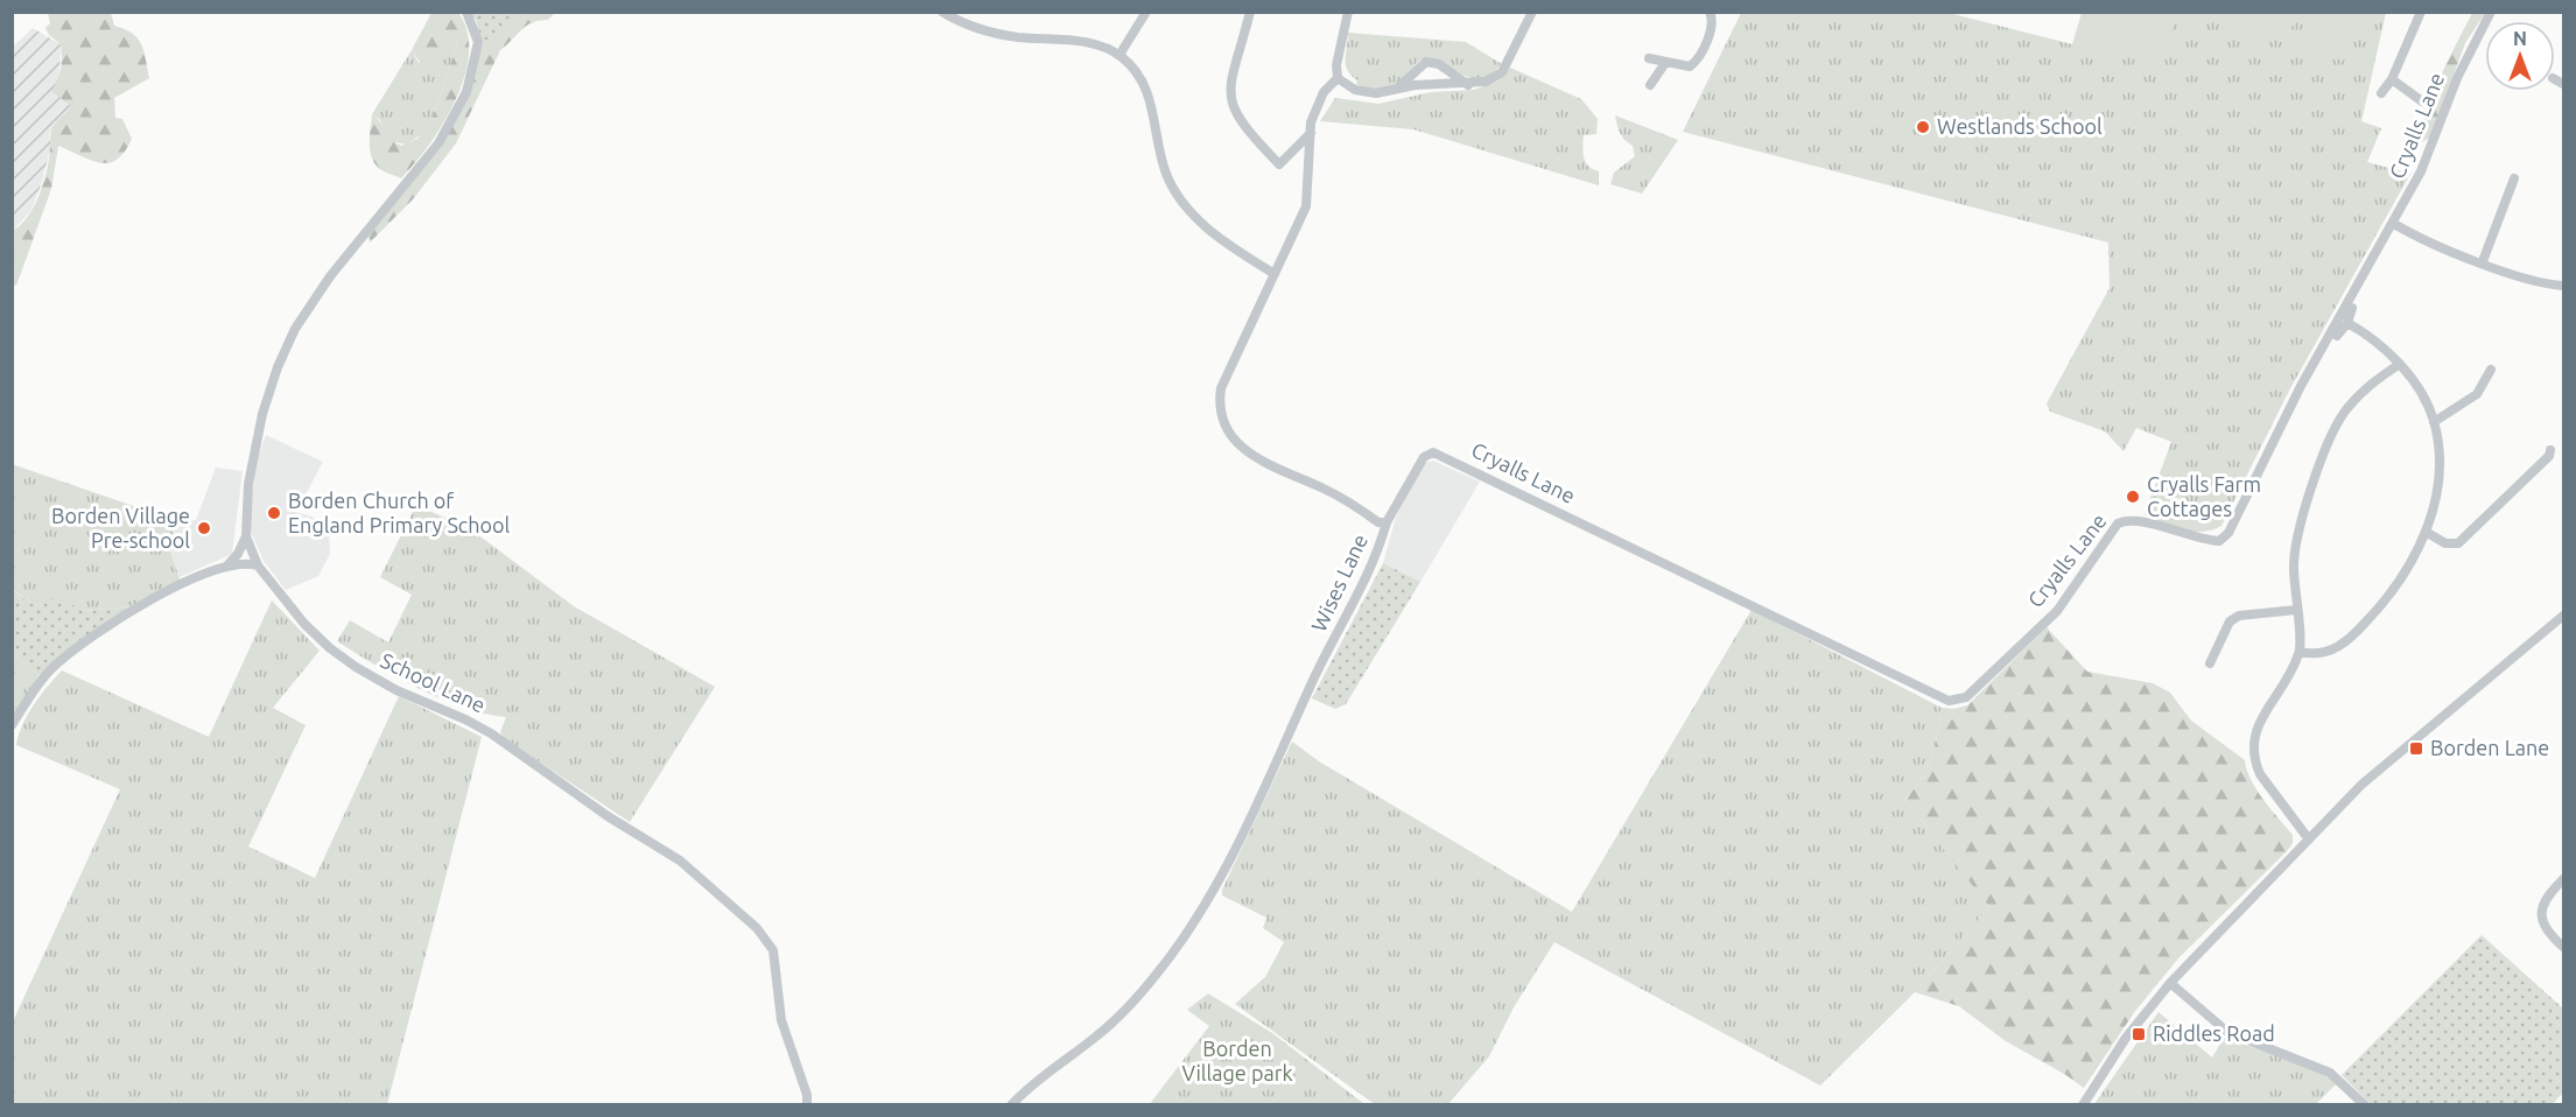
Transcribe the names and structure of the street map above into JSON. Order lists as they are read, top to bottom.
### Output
{
  "streets": {
    "street": ["Cryalls Lane", "Wises Lane", "School Lane"]
  },
  "crossings": [
    ["Cryalls Lane", "Wises Lane"]
  ],
  "parks": ["Borden Village park"],
  "places": {
    "other": [
      "Westlands School",
      "Cryalls Farm Cottages",
      "Borden Church of England Primary School",
      "Borden Village Pre-school"
    ],
    "transit": ["Borden Lane", "Riddles Road"]
  },
  "north": "top"
}
